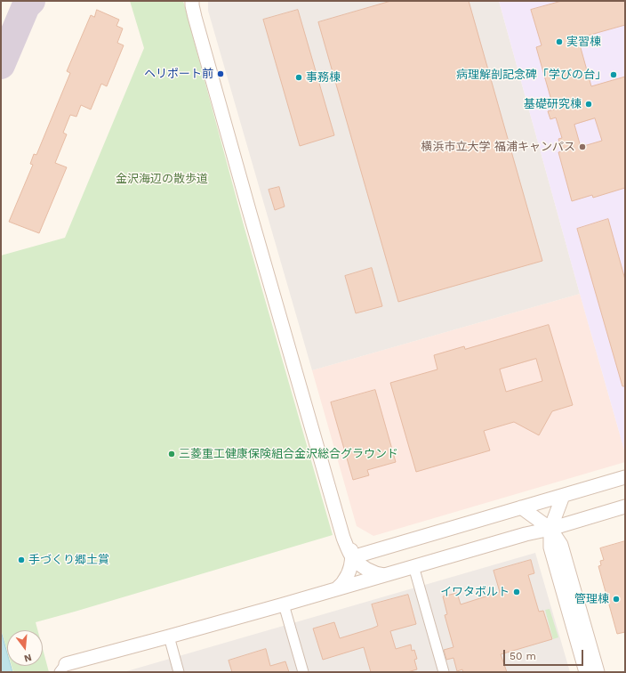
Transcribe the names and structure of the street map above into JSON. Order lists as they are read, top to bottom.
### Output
{
  "parks": ["金沢海辺の散歩道"],
  "places": [
    "実習棟",
    "ヘリポート前",
    "病理解剖記念碑「学びの台」",
    "事務棟",
    "基礎研究棟",
    "横浜市立大学 福浦キャンパス",
    "三菱重工健康保険組合金沢総合グラウンド",
    "手づくり郷土賞",
    "イワタボルト",
    "管理棟"
  ],
  "scale_bar": "50 m",
  "north": "bottom"
}
